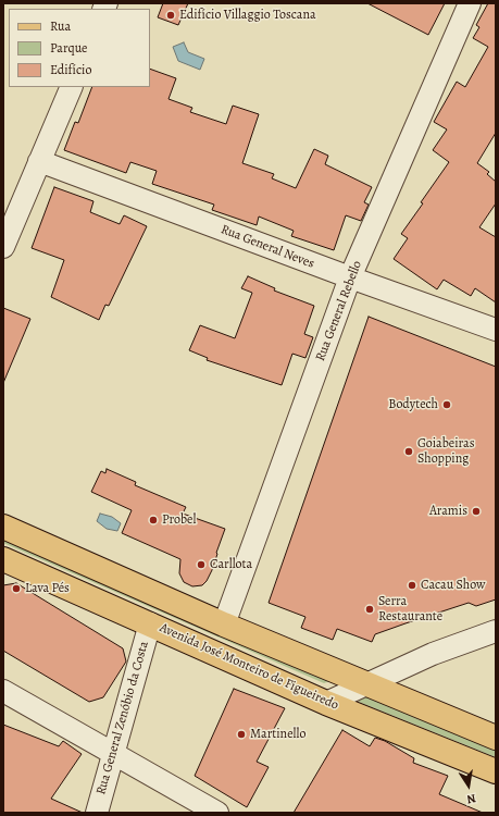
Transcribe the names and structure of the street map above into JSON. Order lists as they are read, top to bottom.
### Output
{
  "streets": {
    "main road": ["Avenida José Monteiro de Figueiredo"],
    "street": ["Rua General Neves", "Rua General Rebello", "Rua General Zenóbio da Costa"]
  },
  "crossings": [
    ["Rua General Neves", "Rua General Rebello"],
    ["Avenida José Monteiro de Figueiredo", "Rua General Zenóbio da Costa"]
  ],
  "places": [
    "Edifício Villaggio Toscana",
    "Bodytech",
    "Goiabeiras Shopping",
    "Aramis",
    "Probel",
    "Carllota",
    "Cacau Show",
    "Lava Pés",
    "Serra Restaurante",
    "Martinello"
  ],
  "legend": ["Rua", "Parque", "Edifício"],
  "north": "bottom"
}
